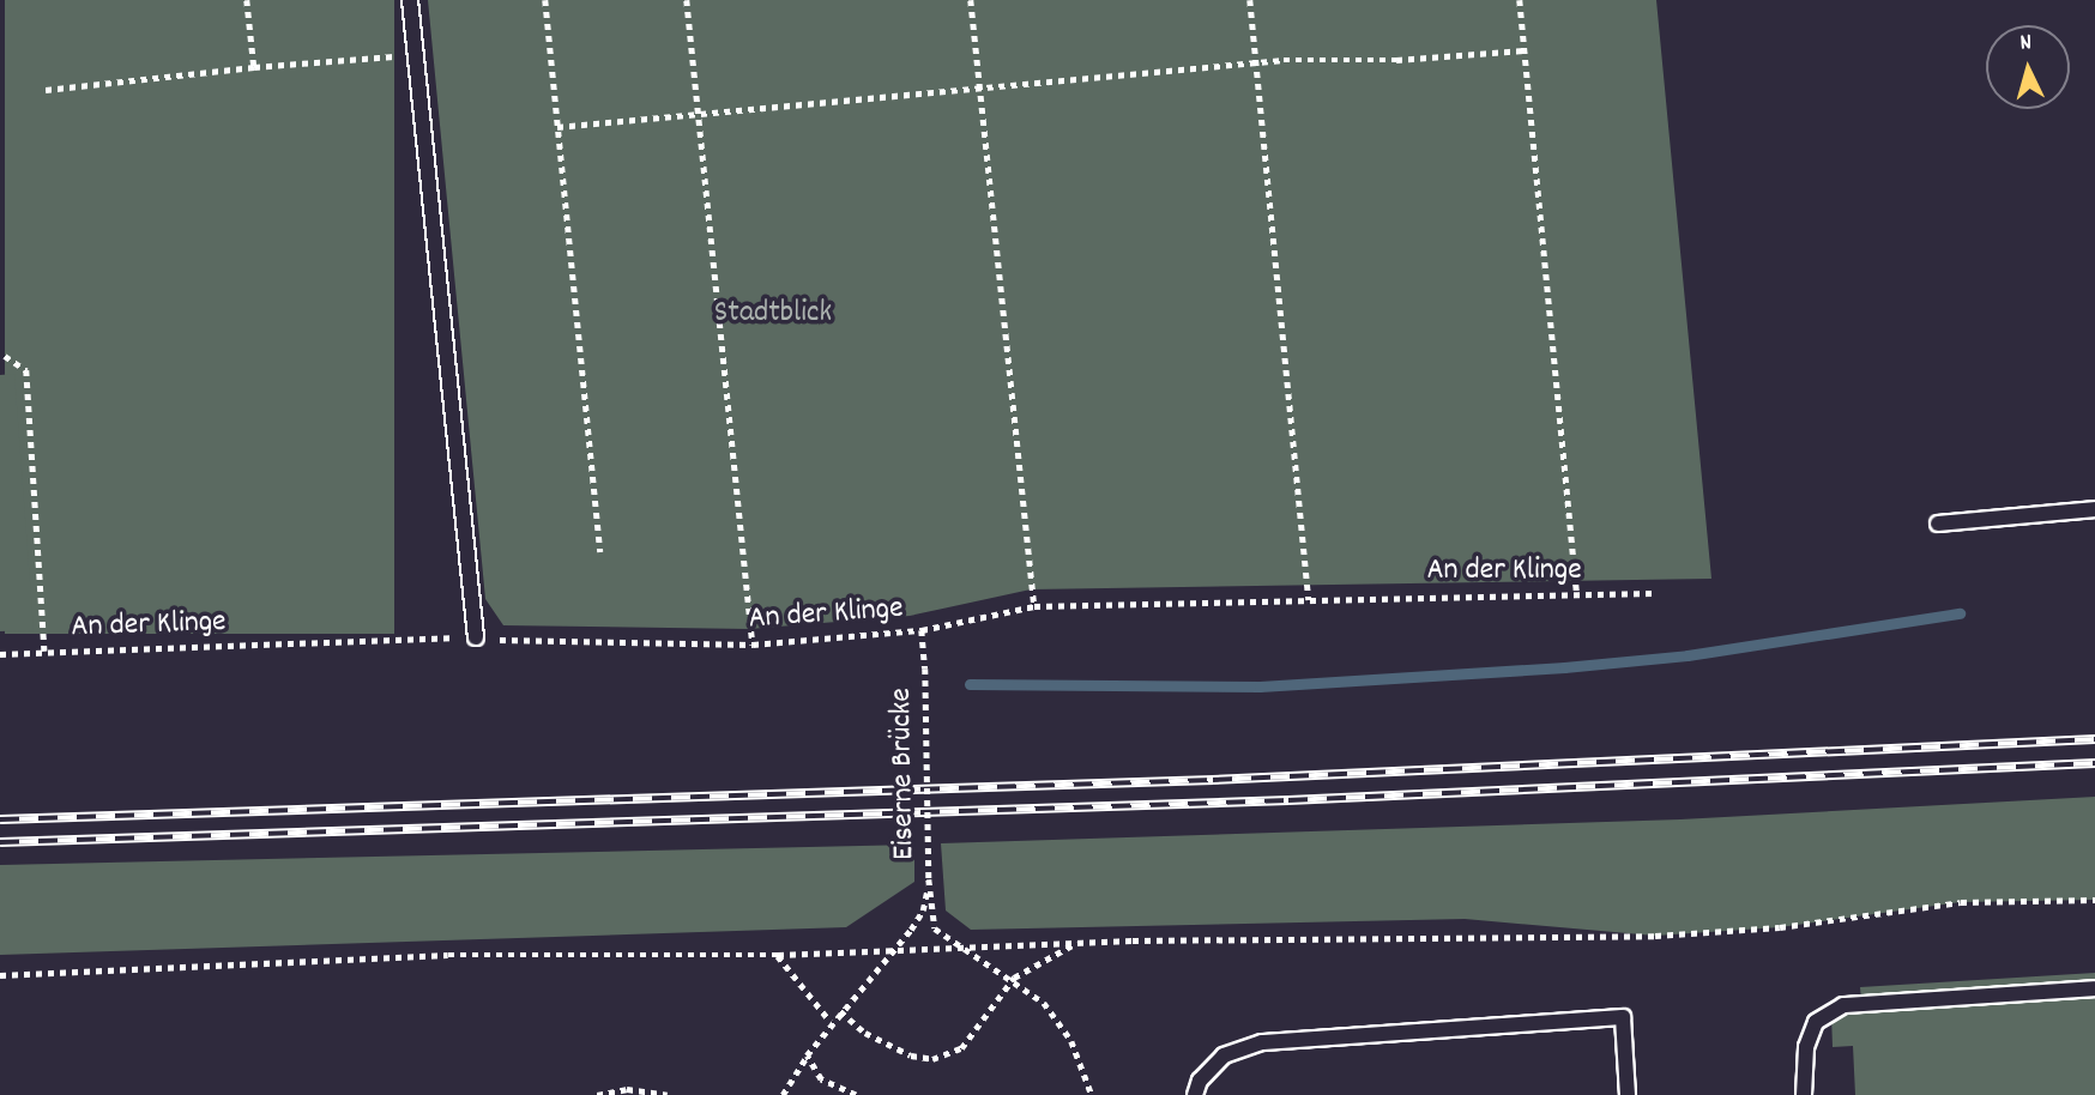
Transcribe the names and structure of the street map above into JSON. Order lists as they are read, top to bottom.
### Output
{
  "streets": {
    "path": ["An der Klinge", "Eiserne Brücke"]
  },
  "crossings": [
    ["An der Klinge", "Eiserne Brücke"]
  ],
  "parks": ["Stadtblick"],
  "north": "top"
}
